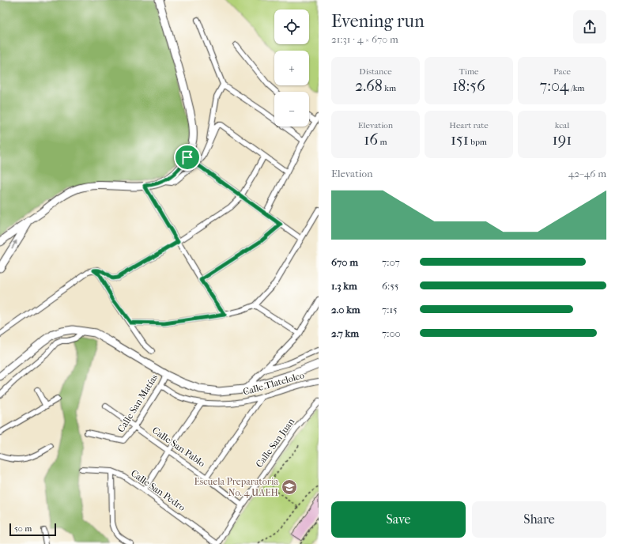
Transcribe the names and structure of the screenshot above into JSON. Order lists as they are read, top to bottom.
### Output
{
  "streets": {
    "street": [
      "Calle Tlatelolco",
      "Calle San Matías",
      "Calle San Juan",
      "Calle San Pablo",
      "Calle San Pedro"
    ]
  },
  "crossings": [
    ["Calle Tlatelolco", "Calle San Matías"],
    ["Calle San Matías", "Calle San Pablo"],
    ["Calle San Juan", "Calle San Pablo"],
    ["Calle San Juan", "Calle San Pedro"]
  ],
  "places": {
    "school or university": ["Escuela Preparatoria No. 4 UAEH"]
  },
  "scale_bar": "50 m",
  "page": {
    "heading": ["Evening run", "21:31 · 4 × 670 m"],
    "map_buttons": ["+", "−"],
    "stats": [
      ["Distance", "2.68 km"],
      ["Time", "18:56"],
      ["Pace", "7:04 /km"],
      ["Elevation", "16 m"],
      ["Heart rate", "151 bpm"],
      ["kcal", "191"]
    ],
    "chart": ["Elevation", "42–46 m"],
    "list": [
      {
        "name": "670 m",
        "note": "7:07"
      },
      {
        "name": "1.3 km",
        "note": "6:55"
      },
      {
        "name": "2.0 km",
        "note": "7:15"
      },
      {
        "name": "2.7 km",
        "note": "7:00"
      }
    ],
    "buttons": ["Save", "Share"],
    "scale": "50 m"
  }
}
